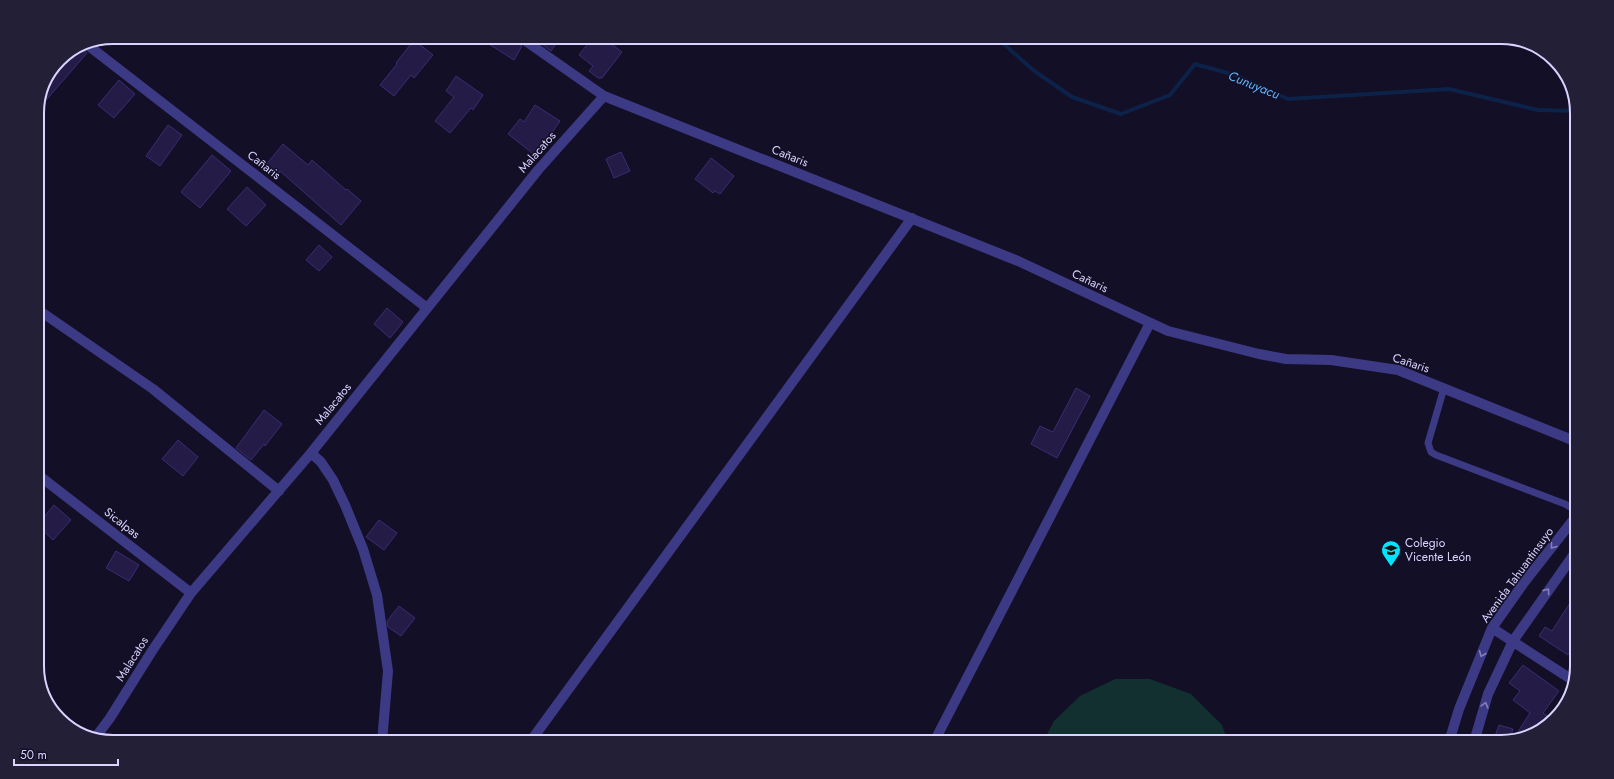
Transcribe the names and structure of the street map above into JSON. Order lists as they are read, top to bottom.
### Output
{
  "streets": {
    "street": [
      "Malacatos",
      "Cañaris",
      "Sicalpas",
      "Avenida Tahuantinsuyo"
    ]
  },
  "crossings": [
    ["Malacatos", "Cañaris"],
    ["Malacatos", "Sicalpas"]
  ],
  "water": ["Cunuyacu"],
  "places": {
    "school or university": ["Colegio Vicente León"]
  },
  "scale_bar": "50 m"
}
